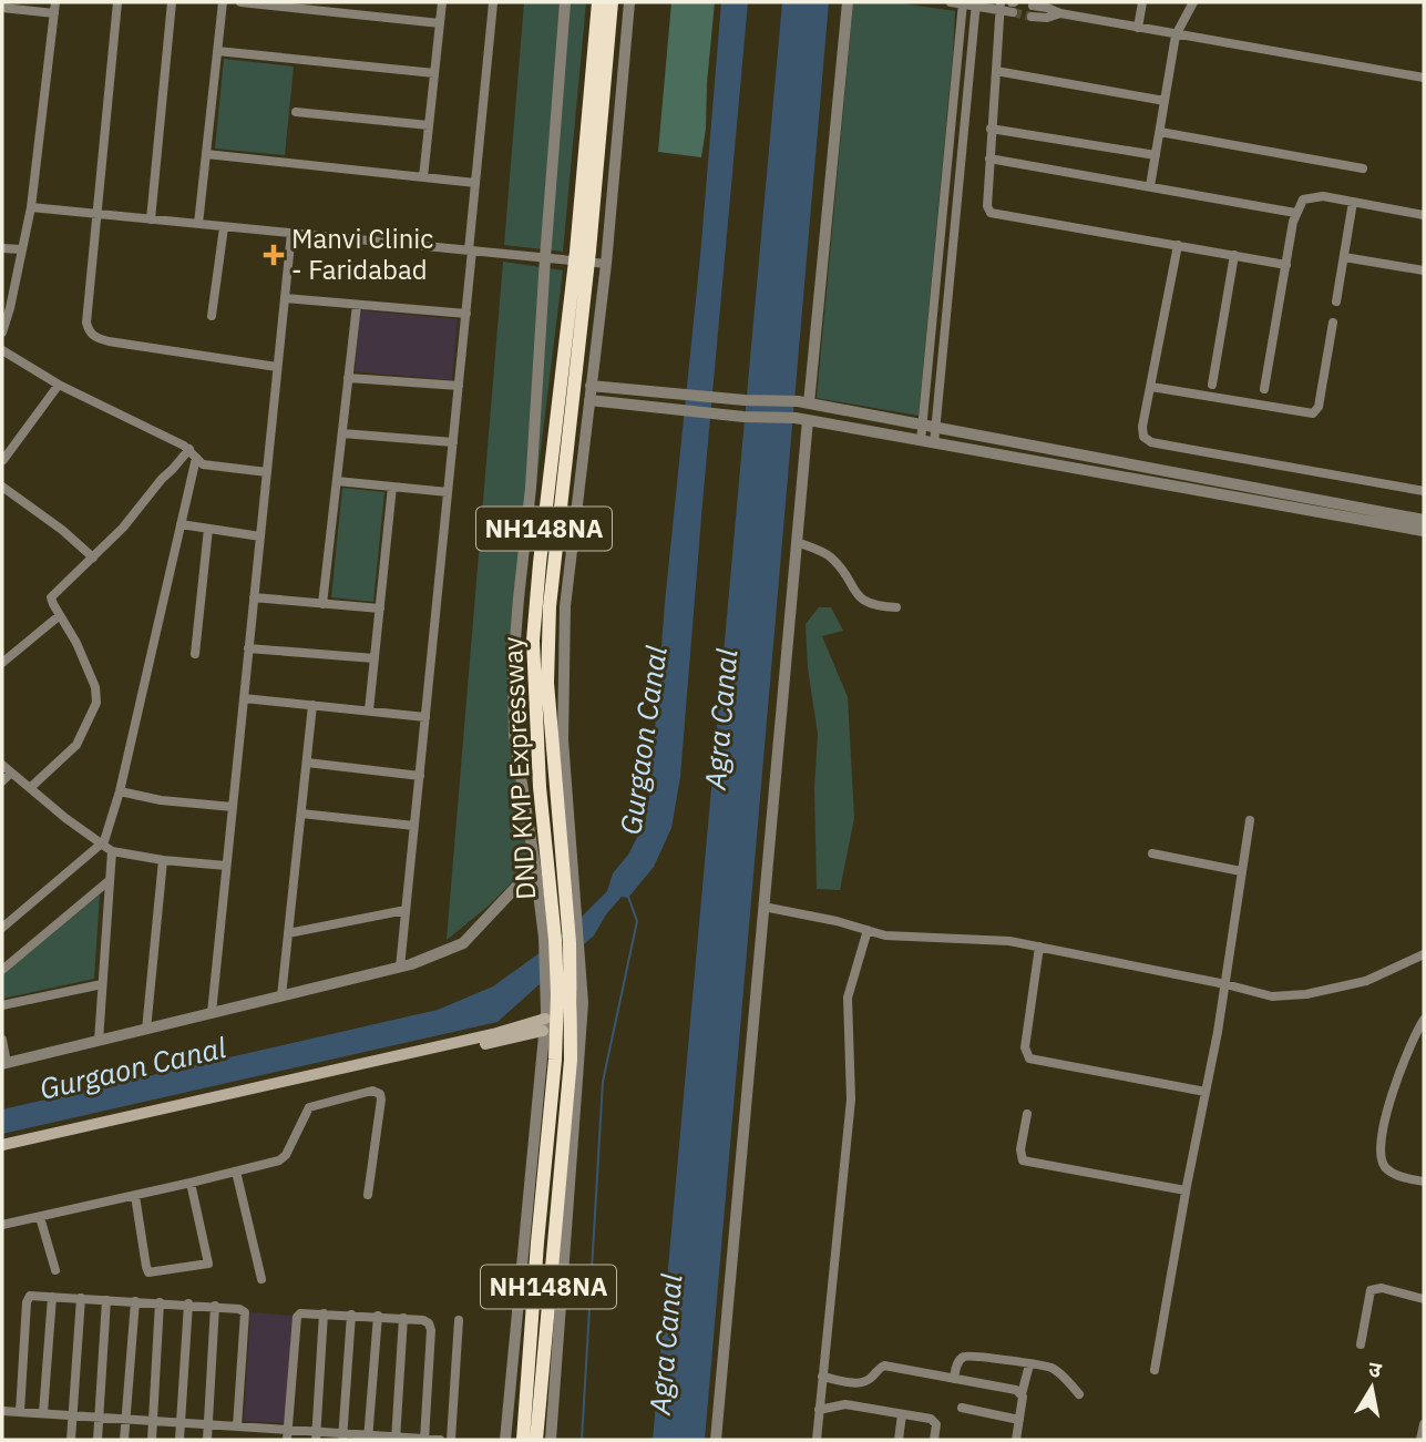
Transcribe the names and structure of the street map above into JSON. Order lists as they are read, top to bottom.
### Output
{
  "streets": {
    "highway": ["NH148NA", "DND KMP Expressway"]
  },
  "water": ["Agra Canal", "Gurgaon Canal"],
  "places": {
    "health": ["Manvi Clinic - Faridabad"]
  },
  "north": "top"
}
